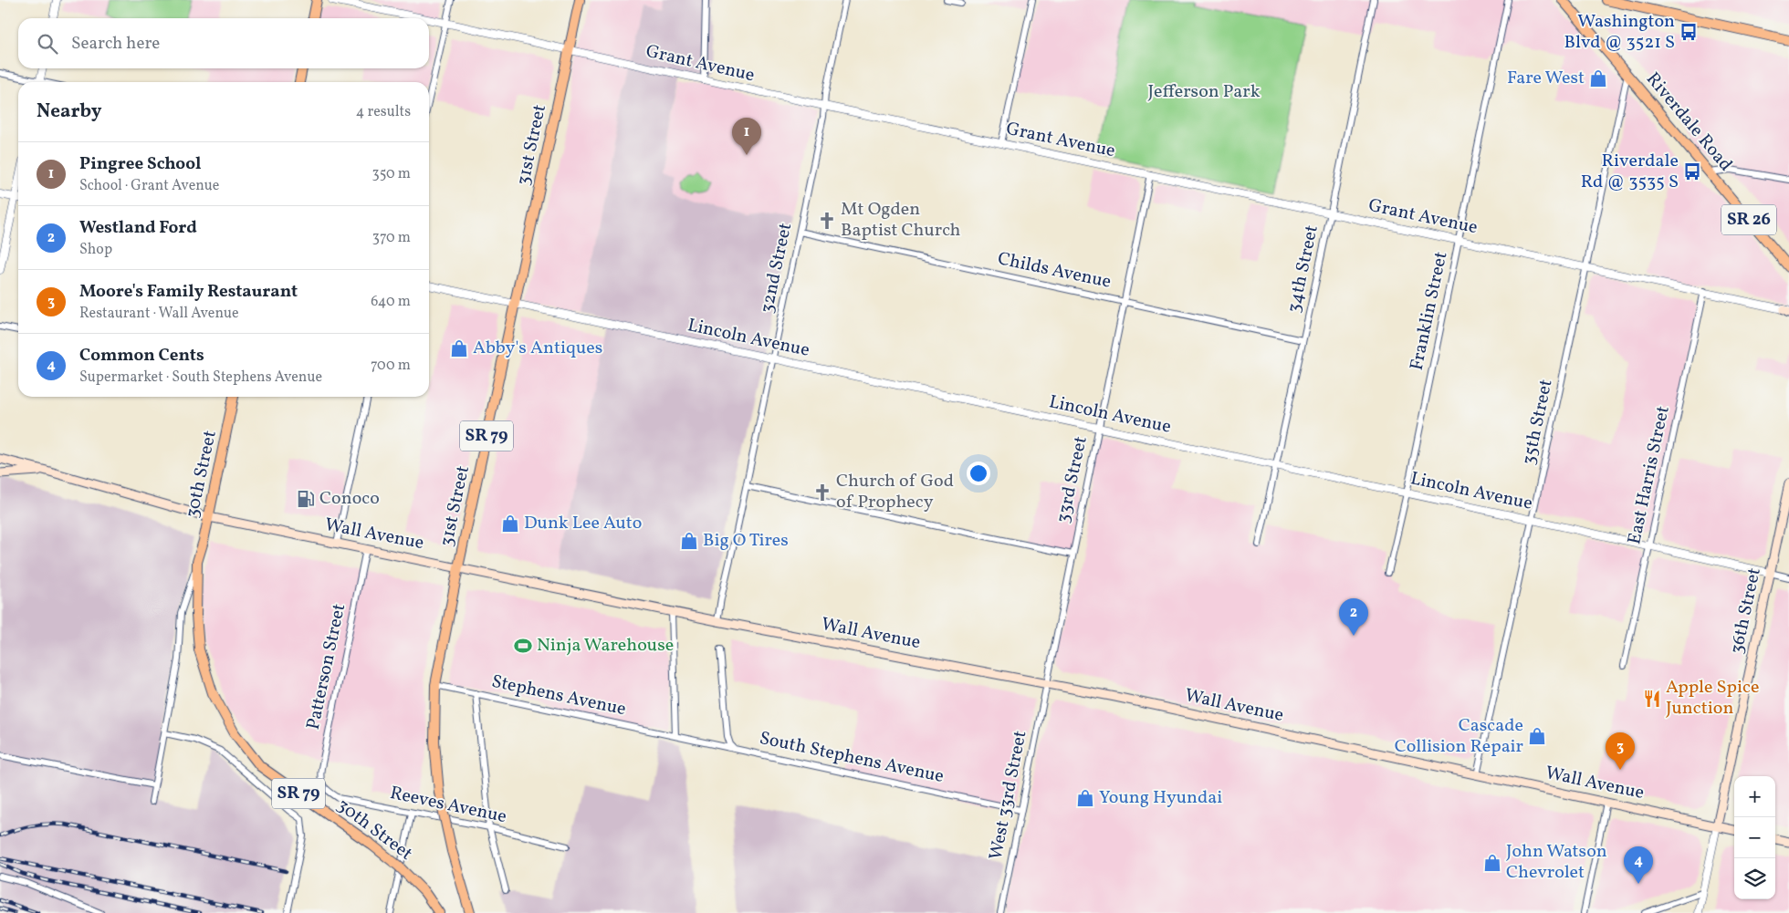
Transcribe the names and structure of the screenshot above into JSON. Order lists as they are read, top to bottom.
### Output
{
  "streets": {
    "main road": [
      "Riverdale Road",
      "31st Street",
      "SR 26",
      "SR 79",
      "30th Street",
      "Wall Avenue",
      "36th Street"
    ],
    "street": [
      "Grant Avenue",
      "32nd Street",
      "34th Street",
      "Childs Avenue",
      "Franklin Street",
      "Lincoln Avenue",
      "35th Street",
      "East Harris Street",
      "33rd Street",
      "Patterson Street",
      "Stephens Avenue",
      "South Stephens Avenue",
      "West 33rd Street",
      "Reeves Avenue"
    ]
  },
  "crossings": [
    ["Grant Avenue", "31st Street"],
    ["Grant Avenue", "32nd Street"],
    ["Grant Avenue", "34th Street"],
    ["Grant Avenue", "Franklin Street"],
    ["Grant Avenue", "35th Street"],
    ["Grant Avenue", "East Harris Street"],
    ["Grant Avenue", "33rd Street"],
    ["Riverdale Road", "35th Street"],
    ["31st Street", "Lincoln Avenue"],
    ["31st Street", "Wall Avenue"],
    ["31st Street", "Stephens Avenue"],
    ["32nd Street", "Childs Avenue"],
    ["32nd Street", "Lincoln Avenue"],
    ["32nd Street", "Wall Avenue"],
    ["34th Street", "Childs Avenue"],
    ["34th Street", "Lincoln Avenue"],
    ["Childs Avenue", "33rd Street"],
    ["Franklin Street", "Lincoln Avenue"],
    ["Lincoln Avenue", "35th Street"],
    ["Lincoln Avenue", "East Harris Street"],
    ["Lincoln Avenue", "33rd Street"],
    ["Lincoln Avenue", "36th Street"],
    ["35th Street", "Wall Avenue"],
    ["30th Street", "Wall Avenue"],
    ["33rd Street", "Wall Avenue"],
    ["33rd Street", "West 33rd Street"],
    ["Wall Avenue", "36th Street"],
    ["Wall Avenue", "Patterson Street"],
    ["Wall Avenue", "West 33rd Street"],
    ["Patterson Street", "Reeves Avenue"],
    ["Stephens Avenue", "South Stephens Avenue"],
    ["South Stephens Avenue", "West 33rd Street"]
  ],
  "parks": ["Jefferson Park"],
  "places": {
    "bus stop": ["Washington Blvd @ 3521 S", "Riverdale Rd @ 3535 S"],
    "shop": [
      "Fare West",
      "Abby's Antiques",
      "Dunk Lee Auto",
      "Big O Tires",
      "Cascade Collision Repair",
      "Young Hyundai",
      "John Watson Chevrolet"
    ],
    "church": ["Mt Ogden Baptist Church", "Church of God of Prophecy"],
    "fuel station": ["Conoco"],
    "sports": ["Ninja Warehouse"],
    "restaurant": ["Apple Spice Junction"]
  },
  "page": {
    "search": "Search here",
    "heading": ["Nearby", "4 results"],
    "pins": [
      "1",
      "2",
      "3",
      "4"
    ],
    "list": [
      {
        "mark": "1",
        "name": "Pingree School",
        "note": "School · Grant Avenue",
        "value": "350 m"
      },
      {
        "mark": "2",
        "name": "Westland Ford",
        "note": "Shop",
        "value": "370 m"
      },
      {
        "mark": "3",
        "name": "Moore's Family Restaurant",
        "note": "Restaurant · Wall Avenue",
        "value": "640 m"
      },
      {
        "mark": "4",
        "name": "Common Cents",
        "note": "Supermarket · South Stephens Avenue",
        "value": "700 m"
      }
    ],
    "map_buttons": ["+", "−"]
  }
}
